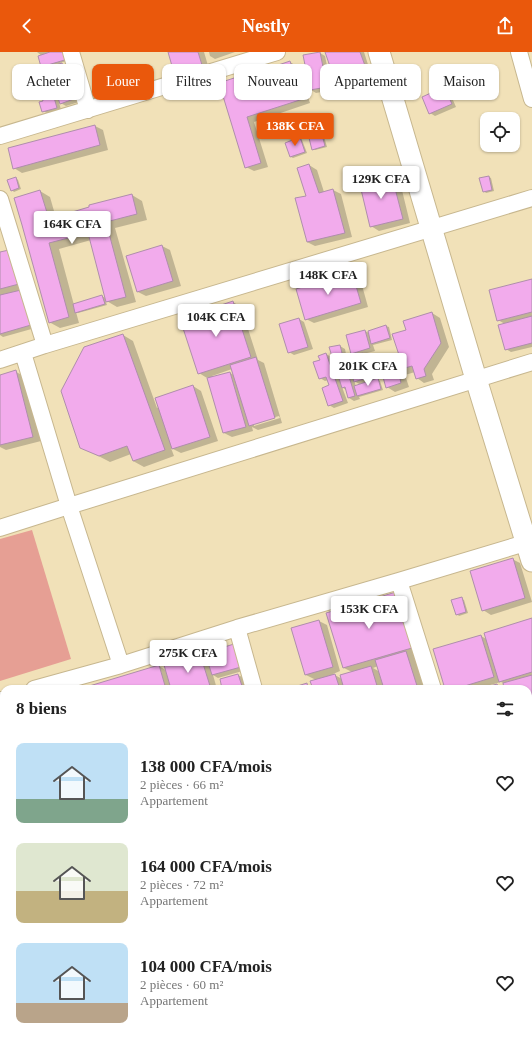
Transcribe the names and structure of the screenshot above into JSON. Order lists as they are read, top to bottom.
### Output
{
  "page": {
    "header": "Nestly",
    "chip": [
      "Acheter",
      "Louer",
      "Filtres",
      "Nouveau",
      "Appartement",
      "Maison"
    ],
    "price": [
      "138K CFA",
      "129K CFA",
      "164K CFA",
      "148K CFA",
      "104K CFA",
      "201K CFA",
      "153K CFA",
      "275K CFA"
    ],
    "heading": "8 biens",
    "list": [
      {
        "name": "138 000 CFA/mois",
        "note": "2 pièces · 66 m² · Appartement"
      },
      {
        "name": "164 000 CFA/mois",
        "note": "2 pièces · 72 m² · Appartement"
      },
      {
        "name": "104 000 CFA/mois",
        "note": "2 pièces · 60 m² · Appartement"
      }
    ]
  }
}
